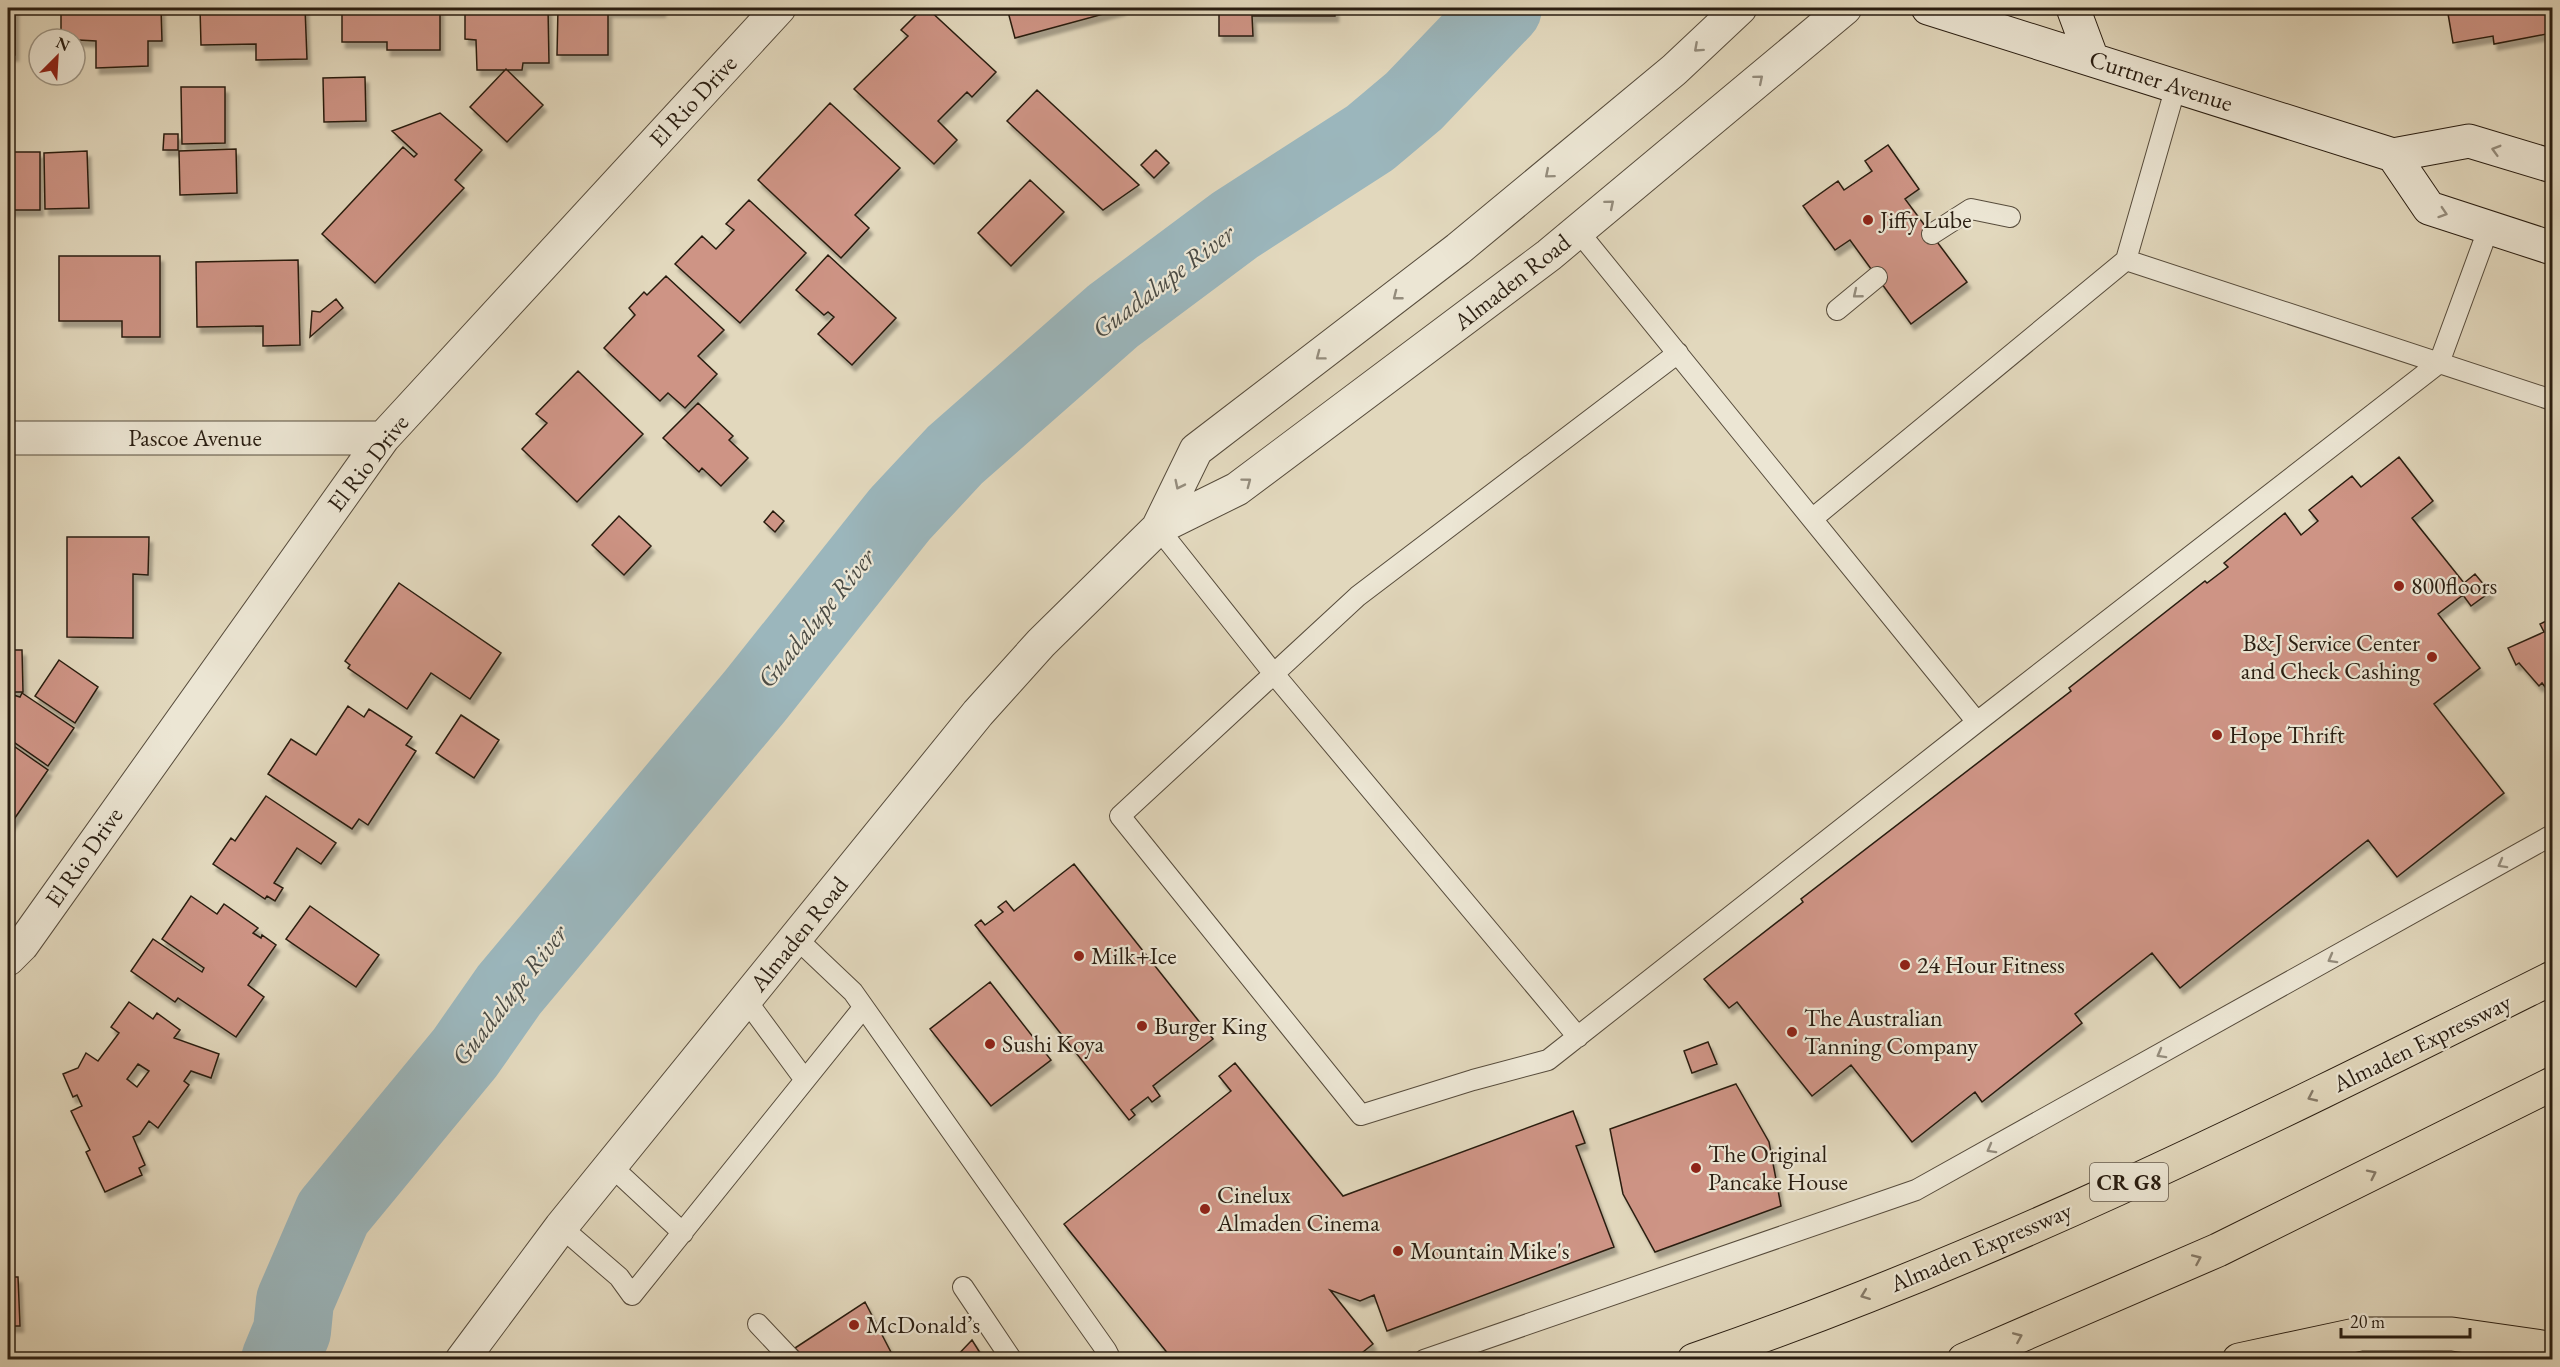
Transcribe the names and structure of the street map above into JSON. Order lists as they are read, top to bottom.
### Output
{
  "streets": {
    "main road": ["Almaden Expressway", "CR G8"],
    "street": [
      "Curtner Avenue",
      "El Rio Drive",
      "Almaden Road",
      "Pascoe Avenue"
    ]
  },
  "crossings": [
    ["El Rio Drive", "Pascoe Avenue"]
  ],
  "water": ["Guadalupe River"],
  "places": [
    "Jiffy Lube",
    "800floors",
    "B&J Service Center and Check Cashing",
    "Hope Thrift",
    "Milk+Ice",
    "24 Hour Fitness",
    "Burger King",
    "The Australian Tanning Company",
    "Sushi Koya",
    "The Original Pancake House",
    "Cinelux Almaden Cinema",
    "Mountain Mike's",
    "McDonald’s"
  ],
  "scale_bar": "20 m",
  "north": "top right"
}
